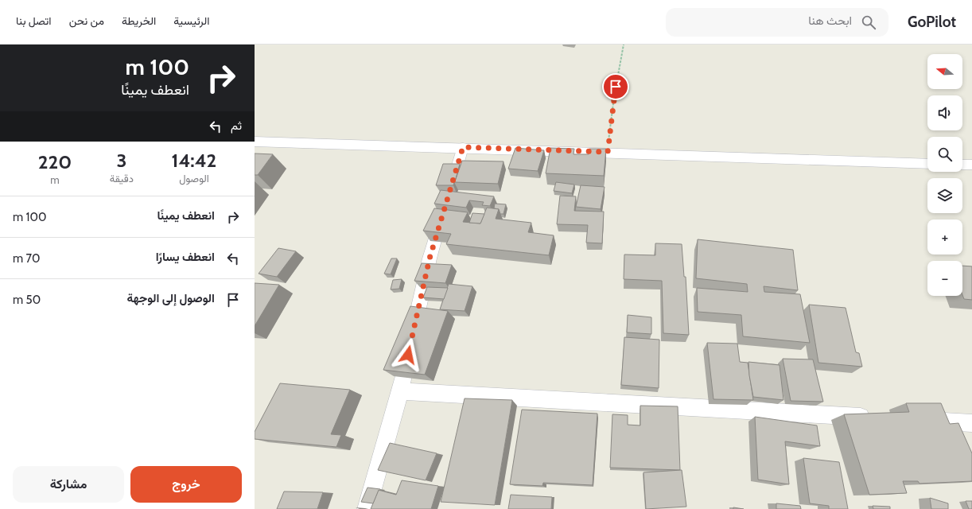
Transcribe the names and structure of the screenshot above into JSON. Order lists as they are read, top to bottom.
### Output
{
  "north": "left",
  "page": {
    "header": "GoPilot",
    "search": "ابحث هنا",
    "nav": [
      "الرئيسية",
      "الخريطة",
      "من نحن",
      "اتصل بنا"
    ],
    "turn": ["100 m", "انعطف يمينًا"],
    "map_buttons": ["+", "−"],
    "then": "ثم",
    "eta": [
      "14:42",
      "الوصول",
      "3",
      "دقيقة",
      "220",
      "m"
    ],
    "list": [
      {
        "name": "انعطف يمينًا",
        "value": "100 m"
      },
      {
        "name": "انعطف يسارًا",
        "value": "70 m"
      },
      {
        "name": "الوصول إلى الوجهة",
        "value": "50 m"
      }
    ],
    "buttons": ["خروج", "مشاركة"]
  }
}
